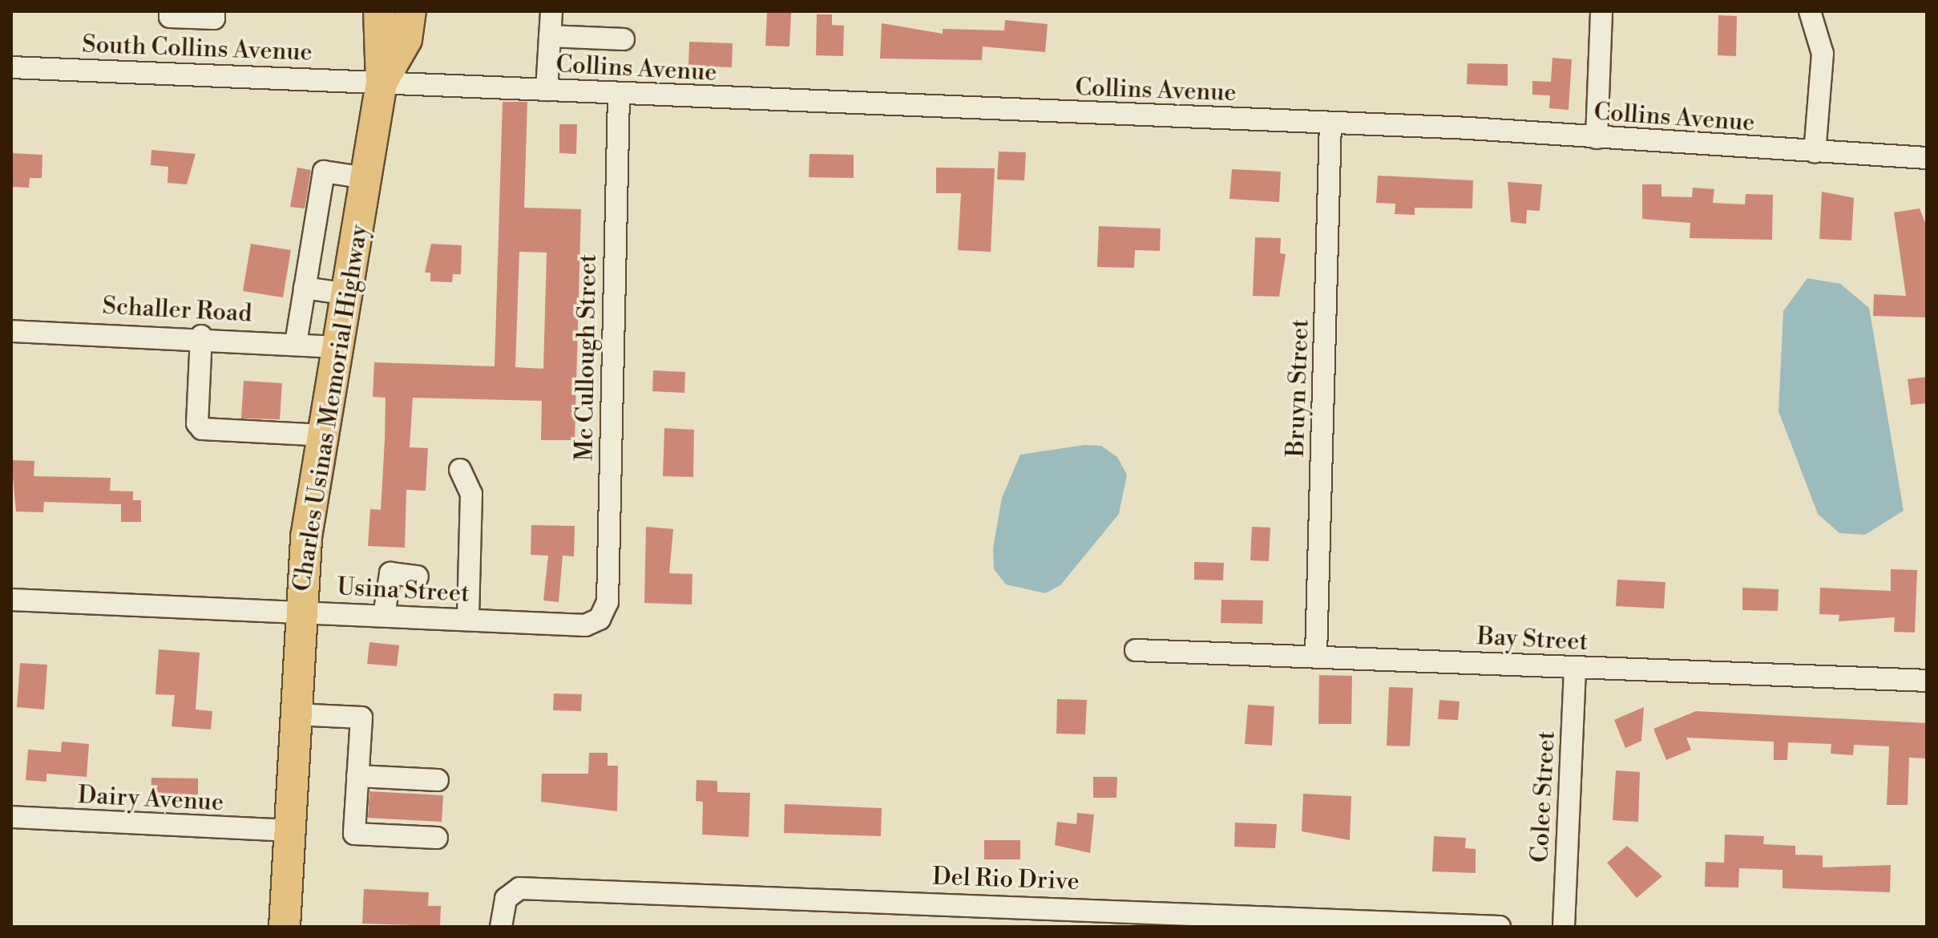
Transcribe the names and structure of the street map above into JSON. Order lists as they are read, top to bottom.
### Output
{
  "streets": {
    "highway": ["Charles Usinas Memorial Highway"],
    "street": [
      "South Collins Avenue",
      "Collins Avenue",
      "Schaller Road",
      "Mc Cullough Street",
      "Bruyn Street",
      "Usina Street",
      "Bay Street",
      "Colee Street",
      "Dairy Avenue",
      "Del Rio Drive"
    ]
  },
  "crossings": [
    ["South Collins Avenue", "Collins Avenue"],
    ["South Collins Avenue", "Charles Usinas Memorial Highway"],
    ["Collins Avenue", "Mc Cullough Street"],
    ["Collins Avenue", "Bruyn Street"],
    ["Collins Avenue", "Charles Usinas Memorial Highway"],
    ["Schaller Road", "Charles Usinas Memorial Highway"],
    ["Mc Cullough Street", "Usina Street"],
    ["Bruyn Street", "Bay Street"],
    ["Charles Usinas Memorial Highway", "Usina Street"],
    ["Charles Usinas Memorial Highway", "Dairy Avenue"],
    ["Bay Street", "Colee Street"]
  ]
}
